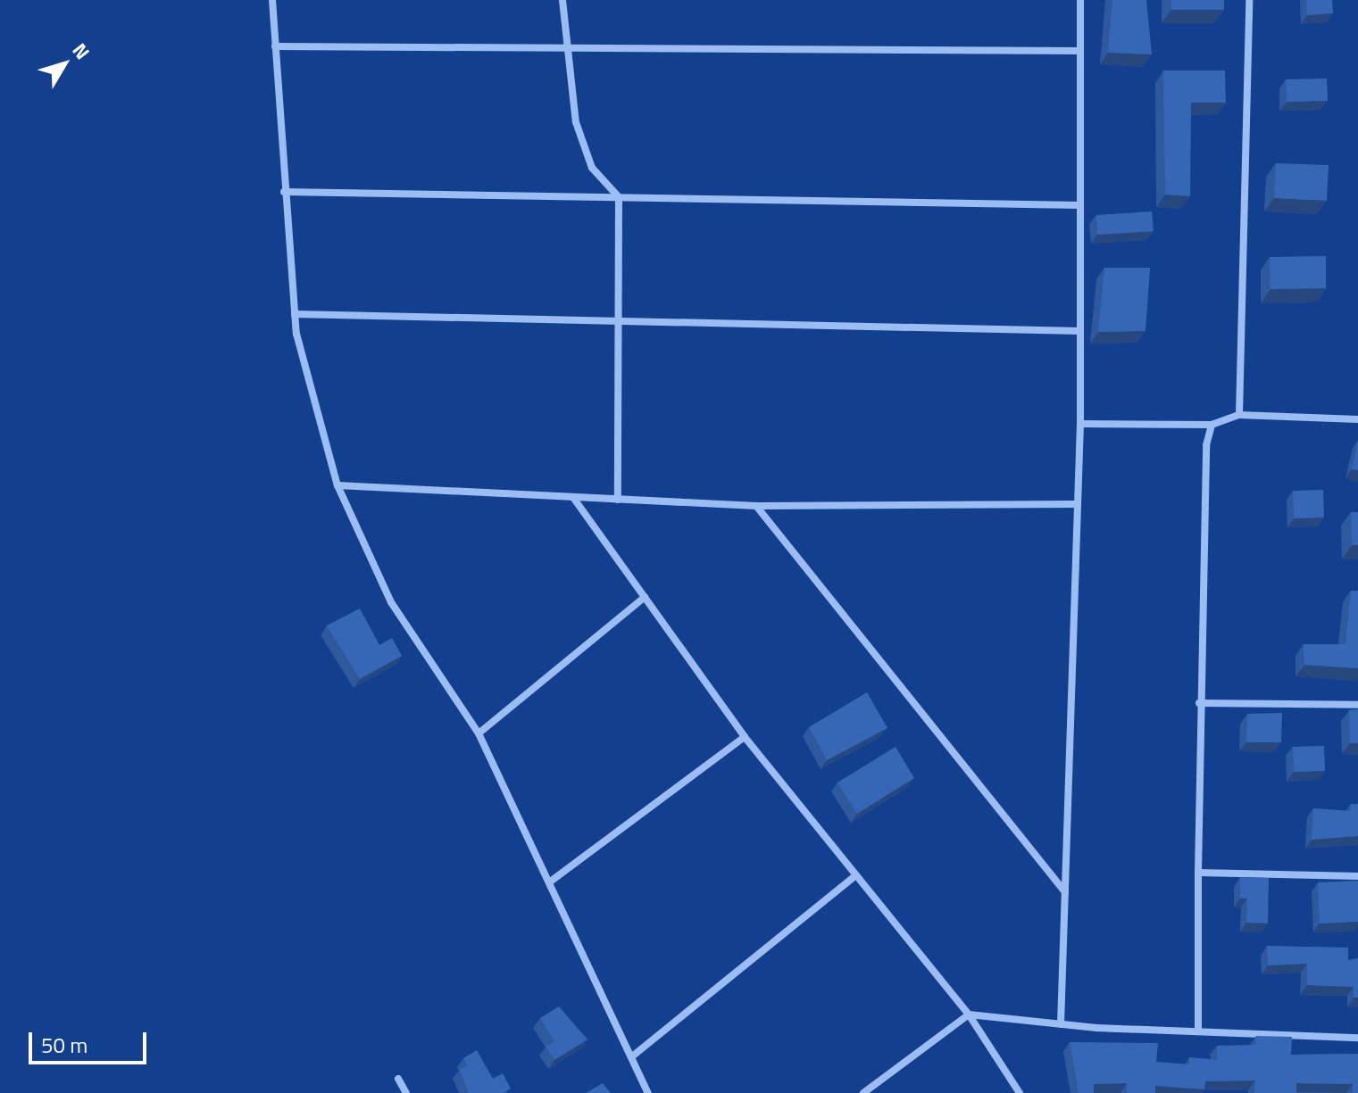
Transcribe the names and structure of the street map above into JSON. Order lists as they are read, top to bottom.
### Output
{
  "scale_bar": "50 m",
  "north": "top right"
}
